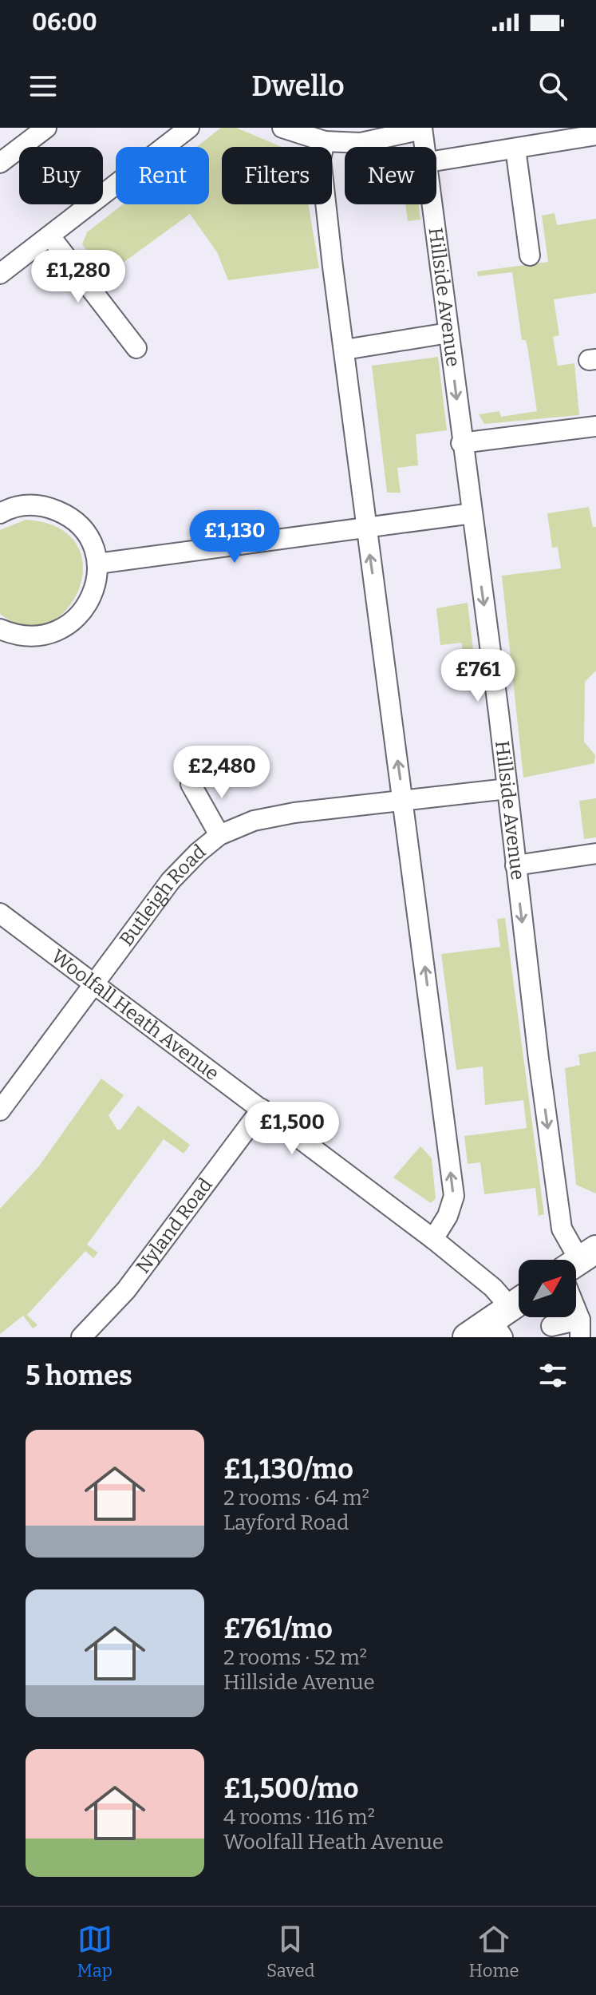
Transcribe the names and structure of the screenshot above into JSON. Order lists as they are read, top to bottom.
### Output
{
  "streets": {
    "street": [
      "Hillside Avenue",
      "Butleigh Road",
      "Woolfall Heath Avenue",
      "Nyland Road"
    ]
  },
  "crossings": [
    ["Hillside Avenue", "Butleigh Road"],
    ["Butleigh Road", "Woolfall Heath Avenue"],
    ["Woolfall Heath Avenue", "Nyland Road"]
  ],
  "north": "top right",
  "page": {
    "status": "06:00",
    "header": "Dwello",
    "chip": [
      "Buy",
      "Rent",
      "Filters",
      "New"
    ],
    "price": [
      "£1,280",
      "£1,130",
      "£761",
      "£2,480",
      "£1,500"
    ],
    "heading": "5 homes",
    "list": [
      {
        "name": "£1,130/mo",
        "note": "2 rooms · 64 m² · Layford Road"
      },
      {
        "name": "£761/mo",
        "note": "2 rooms · 52 m² · Hillside Avenue"
      },
      {
        "name": "£1,500/mo",
        "note": "4 rooms · 116 m² · Woolfall Heath Avenue"
      }
    ],
    "tabs": ["Map", "Saved", "Home"]
  }
}
